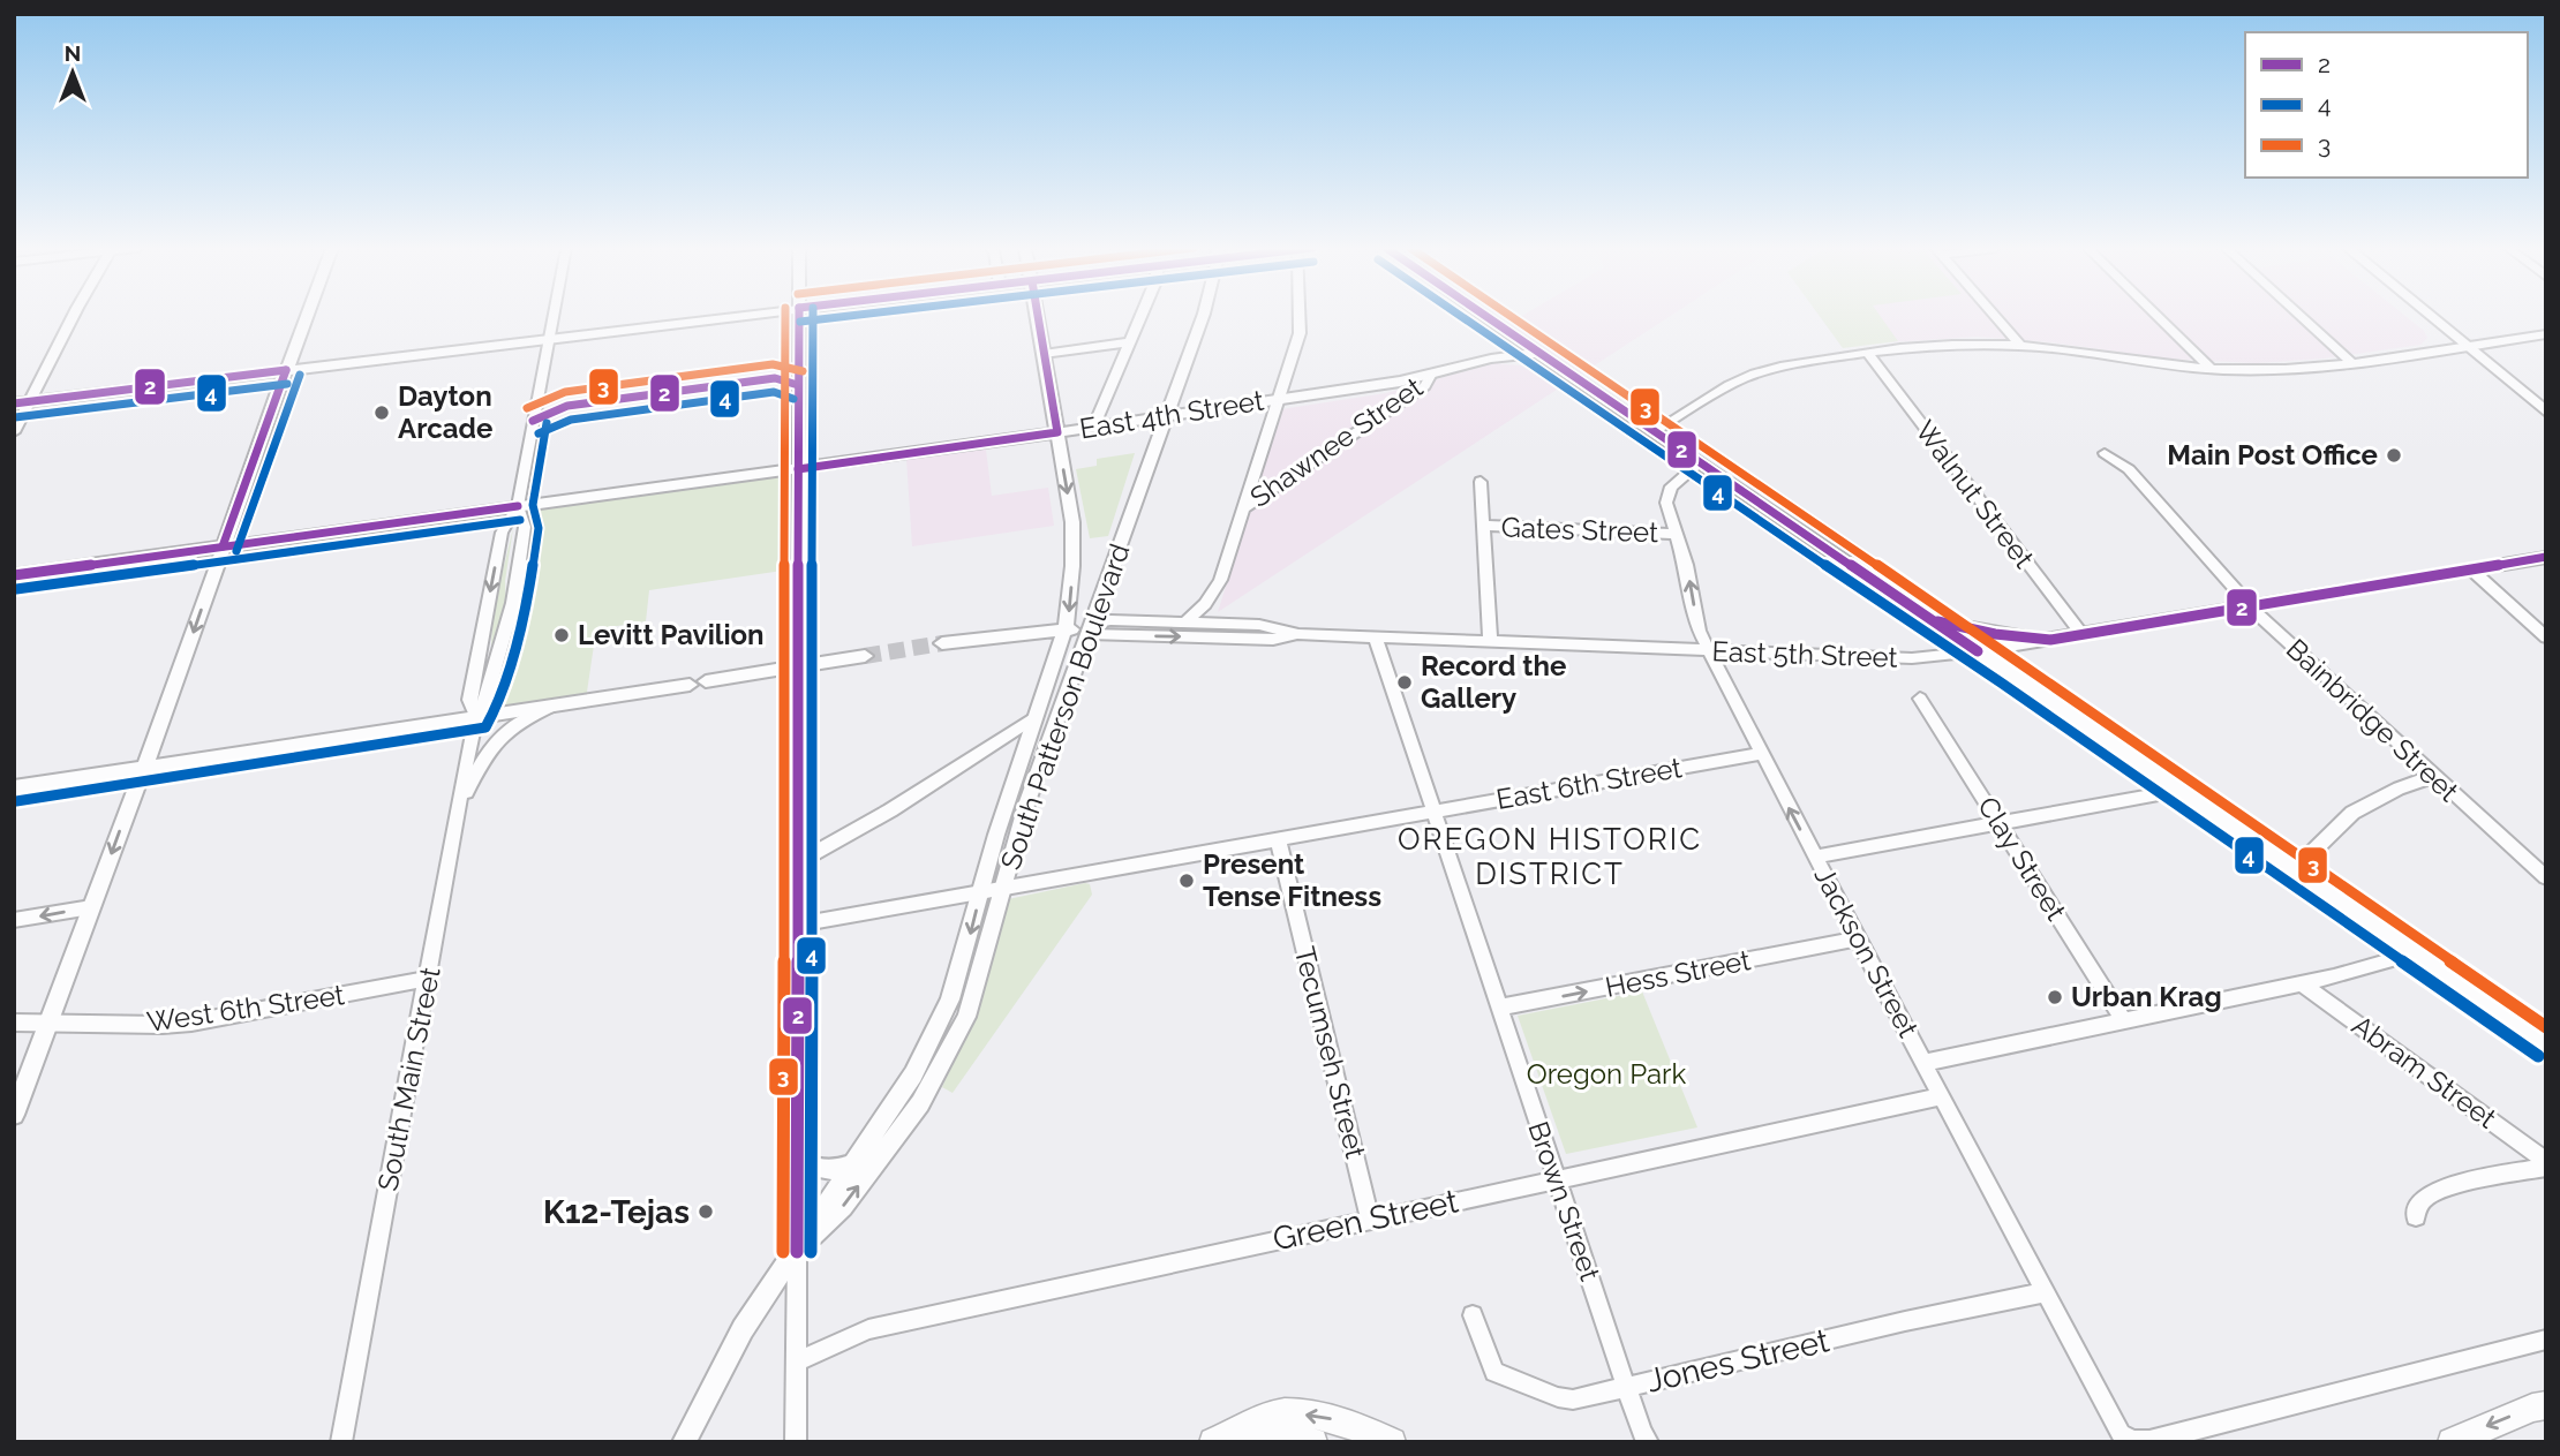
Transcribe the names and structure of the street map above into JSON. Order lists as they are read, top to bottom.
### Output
{
  "streets": {
    "main road": ["East 4th Street", "East 5th Street", "South Patterson Boulevard"],
    "street": [
      "Shawnee Street",
      "Walnut Street",
      "Gates Street",
      "Bainbridge Street",
      "East 6th Street",
      "Clay Street",
      "Jackson Street",
      "Hess Street",
      "West 6th Street",
      "Tecumseh Street",
      "Abram Street",
      "South Main Street",
      "Brown Street",
      "Green Street",
      "Jones Street"
    ]
  },
  "crossings": [
    ["East 4th Street", "Shawnee Street"],
    ["East 4th Street", "South Patterson Boulevard"],
    ["East 4th Street", "South Main Street"],
    ["Walnut Street", "East 5th Street"],
    ["Gates Street", "Jackson Street"],
    ["East 5th Street", "South Patterson Boulevard"],
    ["East 5th Street", "Bainbridge Street"],
    ["East 5th Street", "Jackson Street"],
    ["East 5th Street", "Brown Street"],
    ["South Patterson Boulevard", "East 6th Street"],
    ["East 6th Street", "Jackson Street"],
    ["East 6th Street", "Tecumseh Street"],
    ["East 6th Street", "Brown Street"],
    ["Jackson Street", "Hess Street"],
    ["Jackson Street", "Green Street"],
    ["Jackson Street", "Jones Street"],
    ["Hess Street", "Brown Street"],
    ["West 6th Street", "South Main Street"],
    ["Tecumseh Street", "Green Street"],
    ["Brown Street", "Green Street"],
    ["Brown Street", "Jones Street"]
  ],
  "one_way": ["Hess Street"],
  "districts": ["OREGON HISTORIC DISTRICT"],
  "parks": ["Oregon Park"],
  "places": [
    "Dayton Arcade",
    "Main Post Office",
    "Levitt Pavilion",
    "Record the Gallery",
    "Present Tense Fitness",
    "Urban Krag",
    "K12-Tejas"
  ],
  "lines": ["transit line 2", "transit line 4", "transit line 3"],
  "legend": ["2", "4", "3"],
  "north": "top"
}
